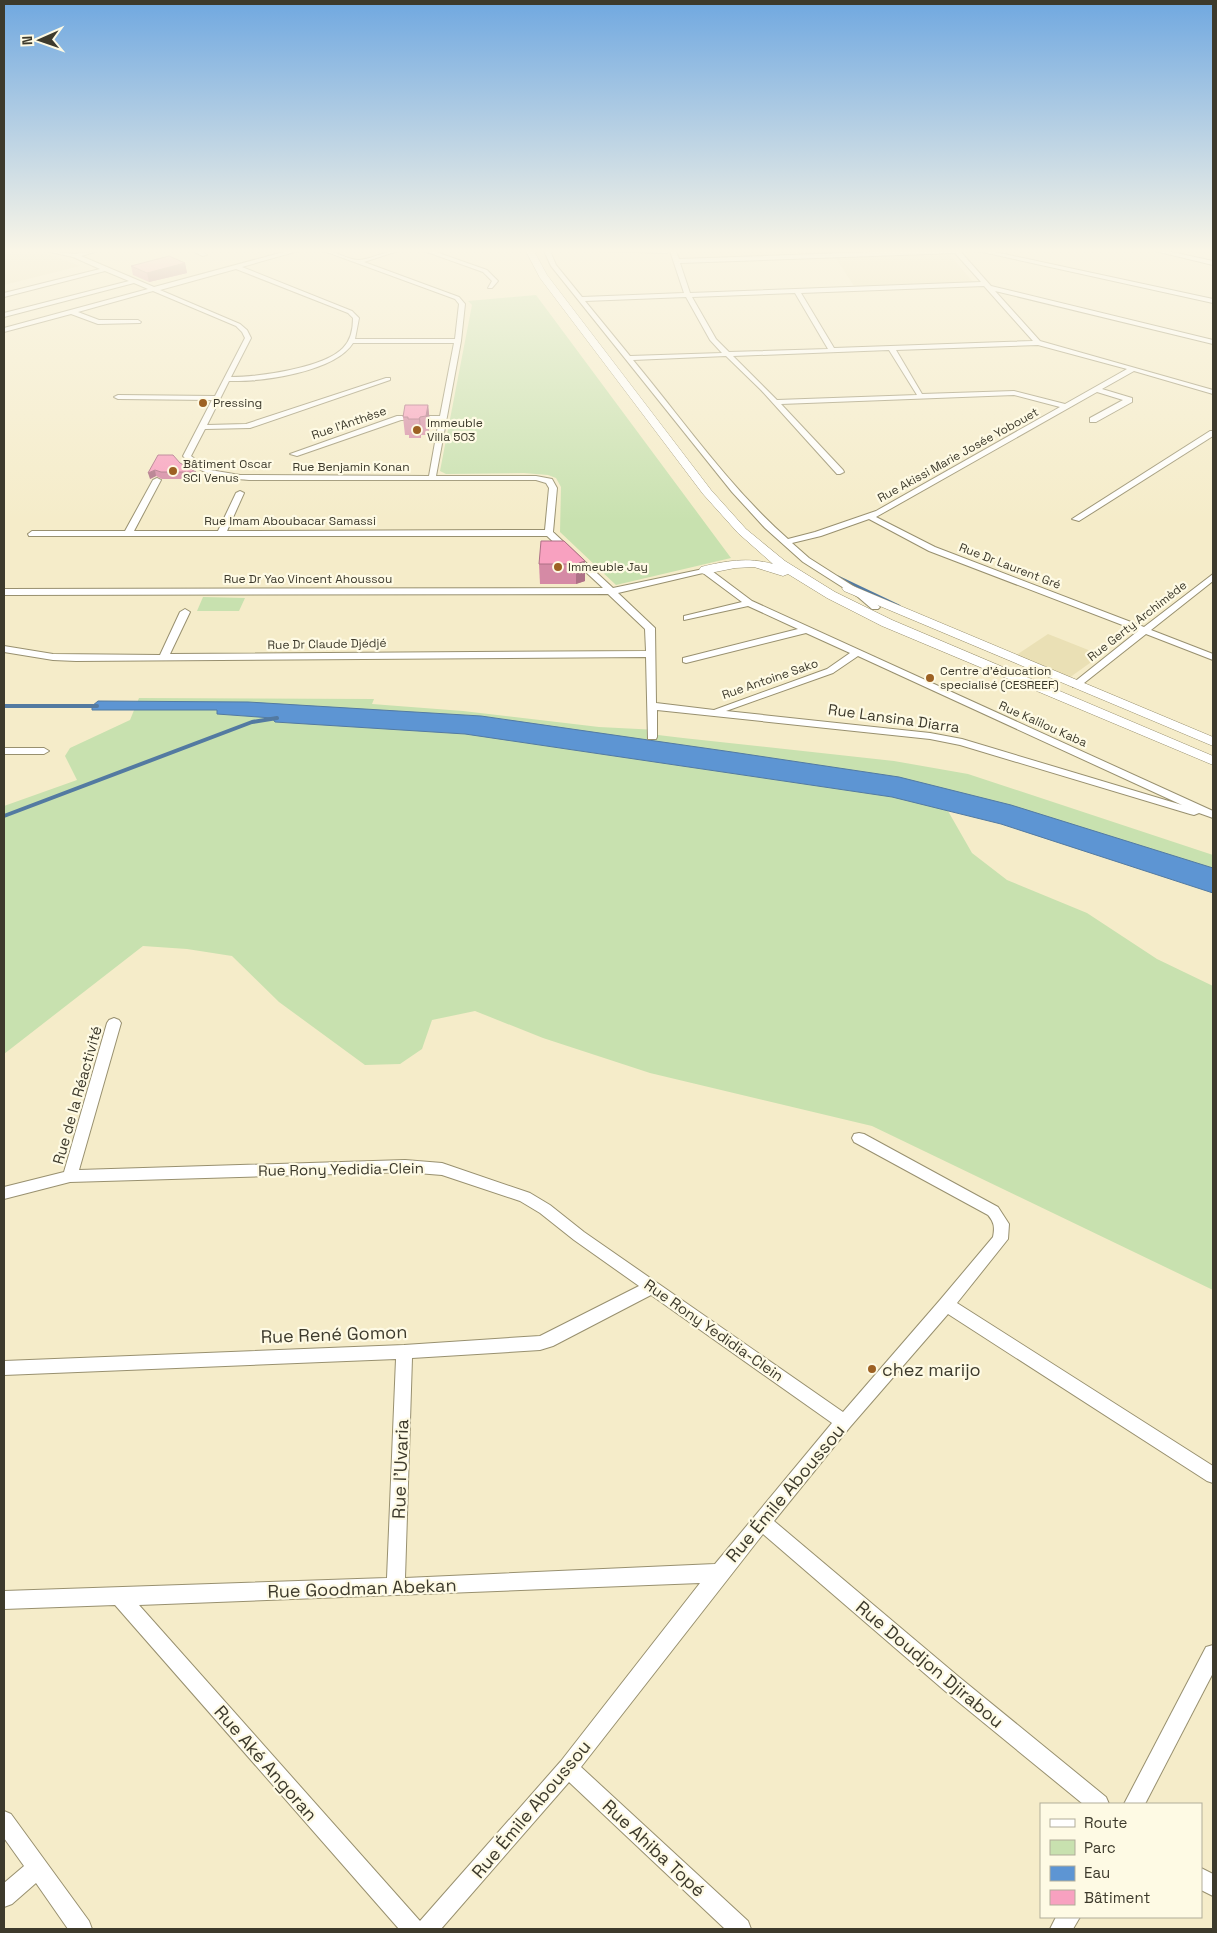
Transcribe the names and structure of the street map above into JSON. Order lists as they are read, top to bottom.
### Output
{
  "streets": {
    "street": [
      "Rue l'Anthèse",
      "Rue Akissi Marie Josée Yobouet",
      "Rue Benjamin Konan",
      "Rue Imam Aboubacar Samassi",
      "Rue Dr Laurent Gré",
      "Rue Dr Yao Vincent Ahoussou",
      "Rue Gerty Archimède",
      "Rue Dr Claude Djédjé",
      "Rue Antoine Sako",
      "Rue Lansina Diarra",
      "Rue Kalilou Kaba",
      "Rue de la Réactivité",
      "Rue Rony Yedidia-Clein",
      "Rue René Gomon",
      "Rue l'Uvaria",
      "Rue Émile Aboussou",
      "Rue Goodman Abekan",
      "Rue Doudjon Djirabou",
      "Rue Aké Angoran",
      "Rue Ahiba Topé"
    ]
  },
  "crossings": [
    ["Rue Akissi Marie Josée Yobouet", "Rue Dr Laurent Gré"],
    ["Rue Dr Laurent Gré", "Rue Gerty Archimède"],
    ["Rue Dr Yao Vincent Ahoussou", "Rue Kalilou Kaba"],
    ["Rue Antoine Sako", "Rue Lansina Diarra"],
    ["Rue Antoine Sako", "Rue Kalilou Kaba"],
    ["Rue Lansina Diarra", "Rue Kalilou Kaba"],
    ["Rue de la Réactivité", "Rue Rony Yedidia-Clein"],
    ["Rue Rony Yedidia-Clein", "Rue René Gomon"],
    ["Rue Rony Yedidia-Clein", "Rue Émile Aboussou"],
    ["Rue René Gomon", "Rue l'Uvaria"],
    ["Rue l'Uvaria", "Rue Goodman Abekan"],
    ["Rue Émile Aboussou", "Rue Goodman Abekan"],
    ["Rue Émile Aboussou", "Rue Doudjon Djirabou"],
    ["Rue Émile Aboussou", "Rue Ahiba Topé"],
    ["Rue Goodman Abekan", "Rue Aké Angoran"]
  ],
  "places": [
    "Pressing",
    "Immeuble Villa 503",
    "Bâtiment Oscar SCI Venus",
    "Immeuble Jay",
    "Centre d'éducation specialisé (CESREEF)",
    "chez marijo"
  ],
  "legend": [
    "Route",
    "Parc",
    "Eau",
    "Bâtiment"
  ],
  "north": "left"
}
